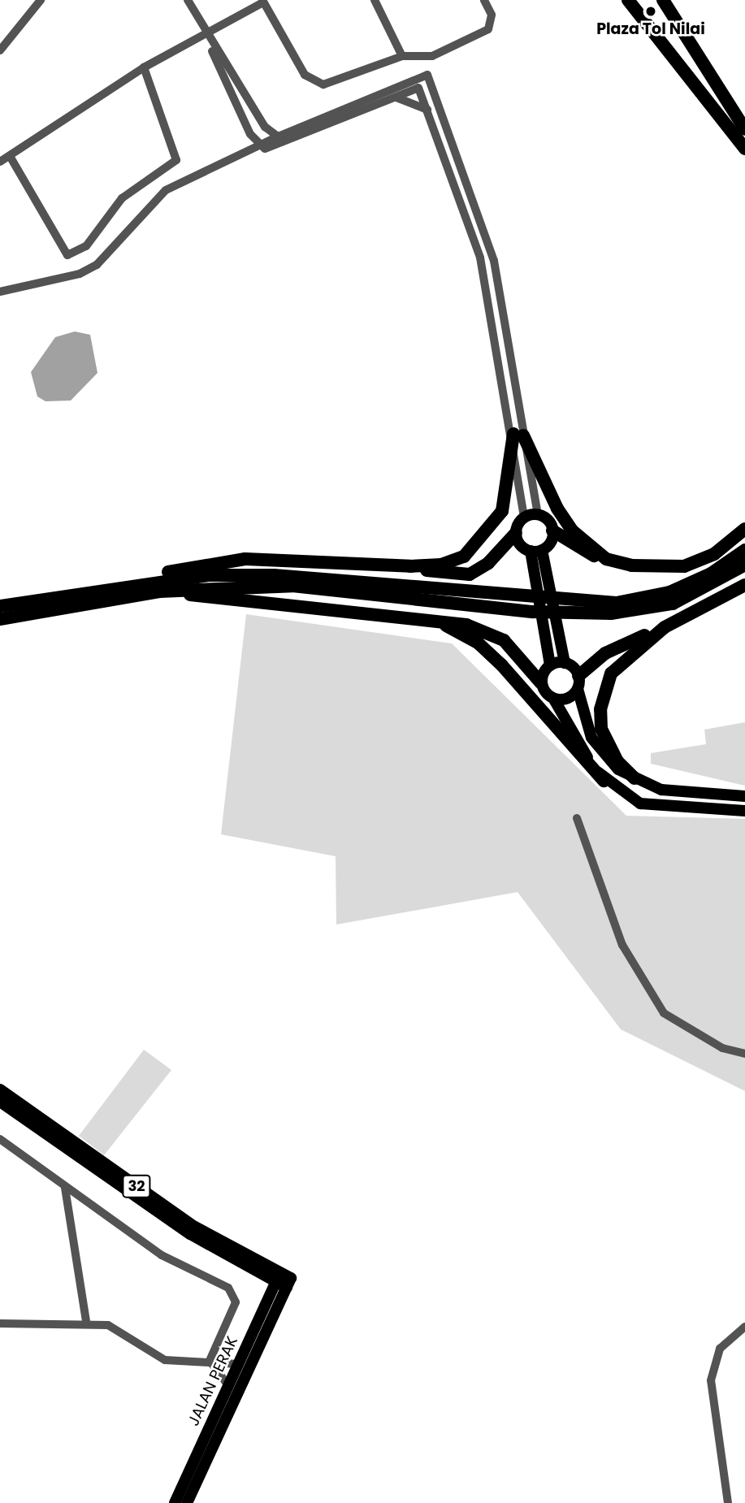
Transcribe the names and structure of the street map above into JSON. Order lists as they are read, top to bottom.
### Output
{
  "streets": {
    "main road": ["32", "JALAN PERAK"]
  },
  "crossings": [
    ["32", "JALAN PERAK"]
  ],
  "places": ["Plaza Tol Nilai"]
}
